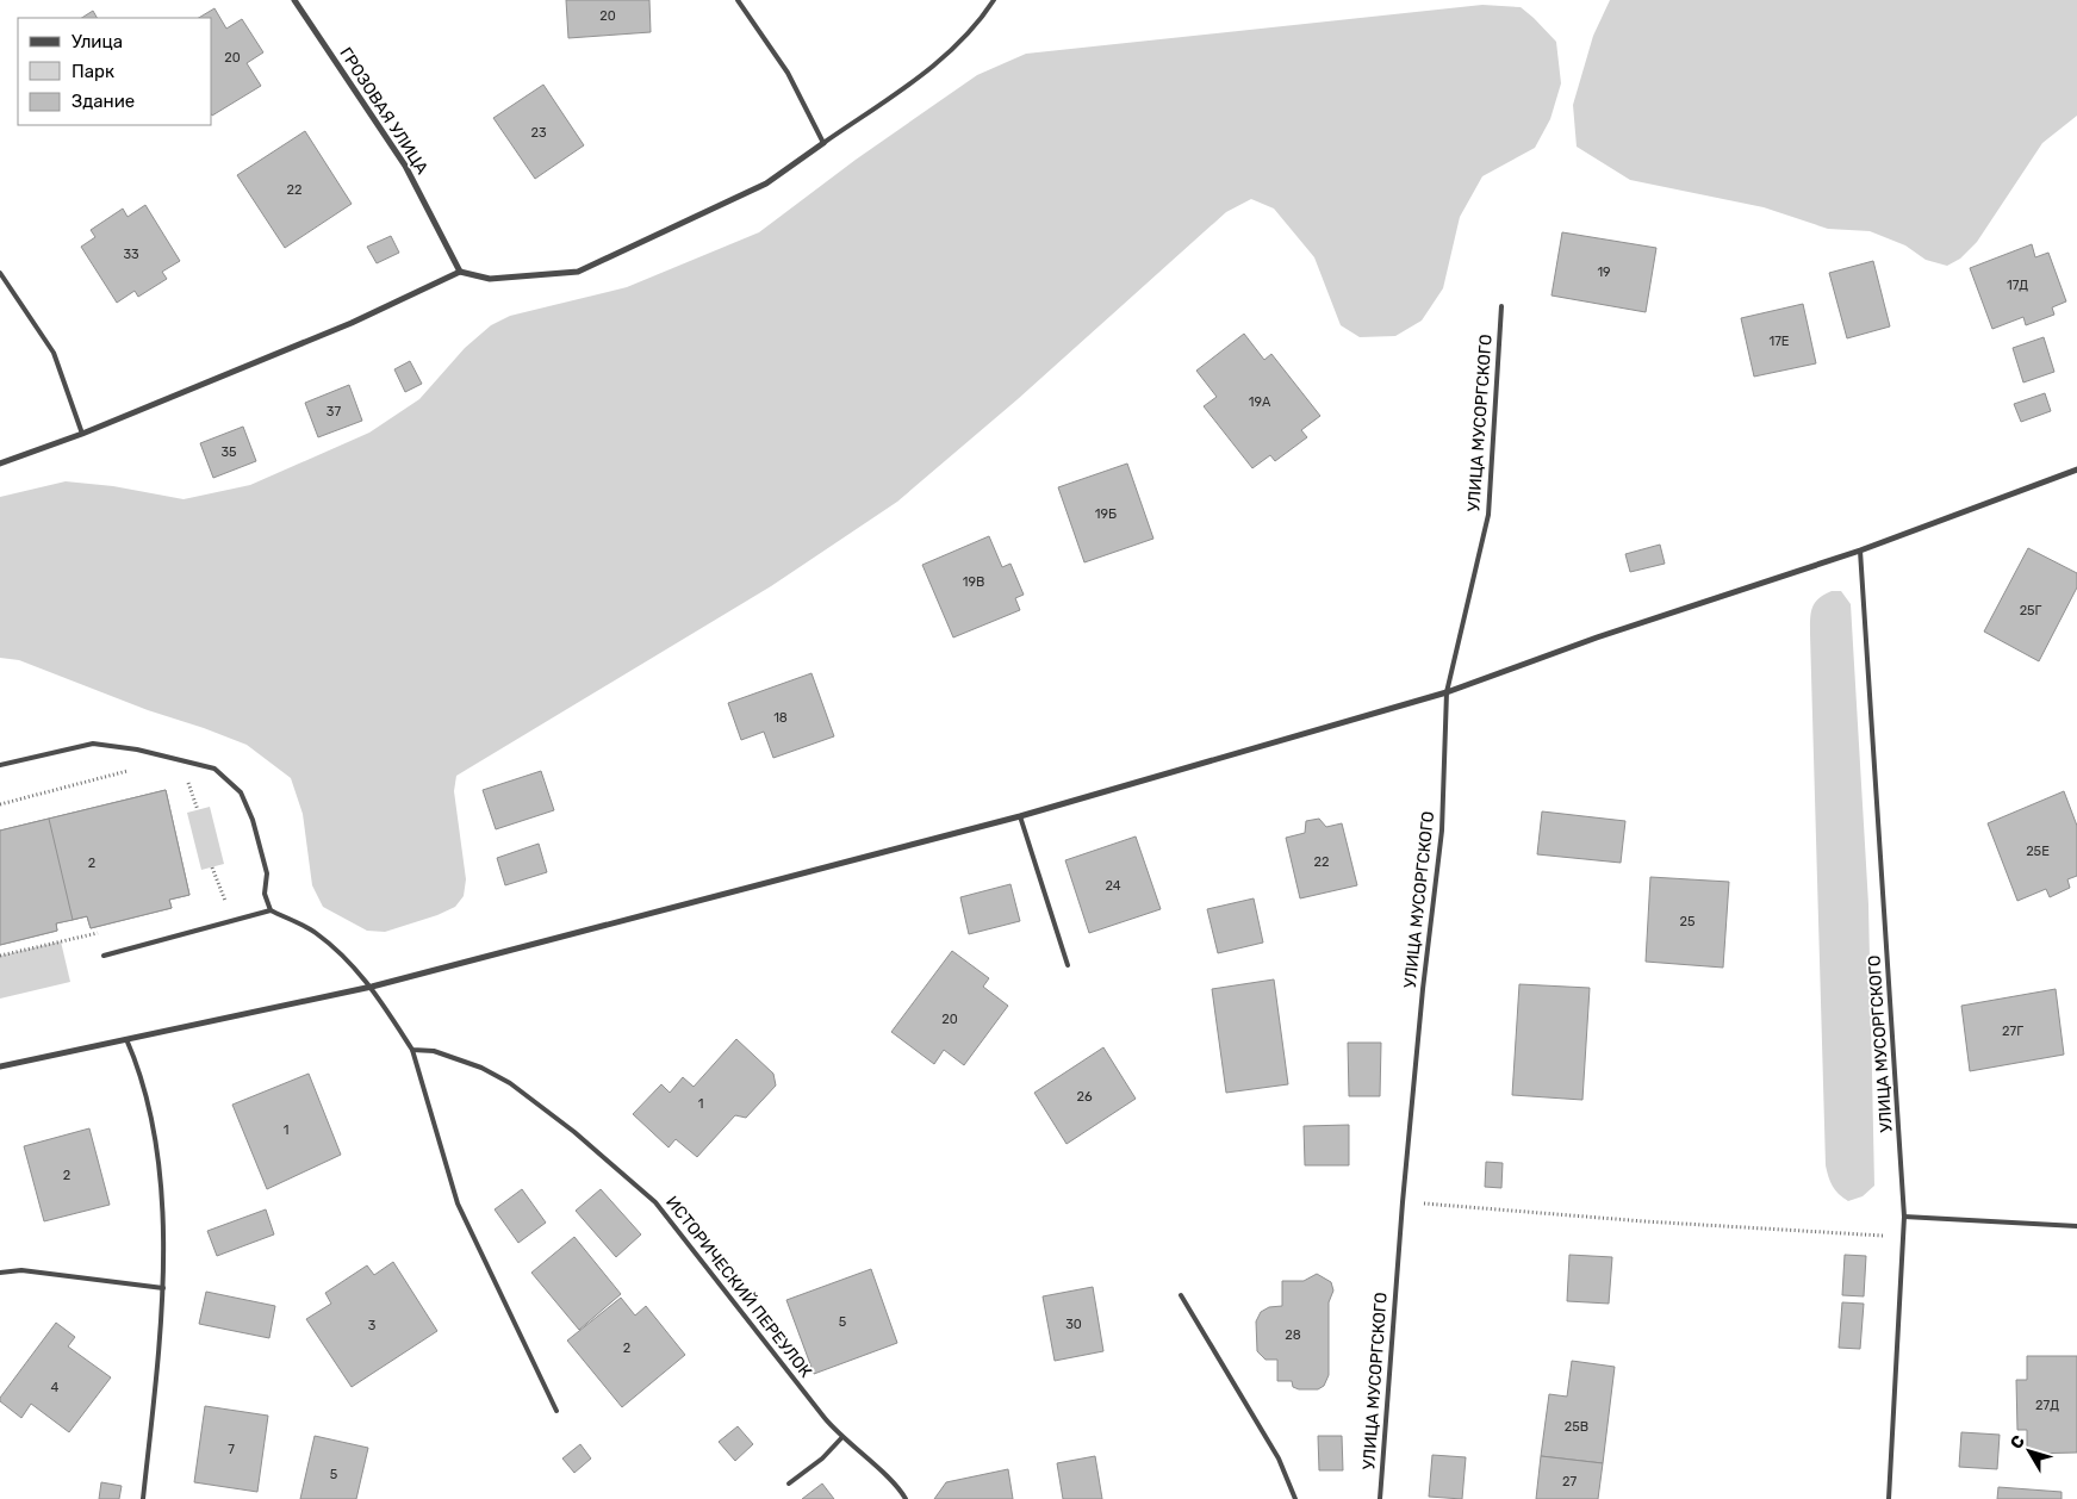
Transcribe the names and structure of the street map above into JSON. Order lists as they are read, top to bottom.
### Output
{
  "streets": {
    "street": ["ГРОЗОВАЯ УЛИЦА"],
    "lane": ["УЛИЦА МУСОРГСКОГО", "ИСТОРИЧЕСКИЙ ПЕРЕУЛОК"]
  },
  "house_numbers": [
    "20",
    "20",
    "23",
    "22",
    "33",
    "19",
    "17Д",
    "17Е",
    "19А",
    "37",
    "35",
    "19Б",
    "19В",
    "25Г",
    "18",
    "25Е",
    "22",
    "2",
    "24",
    "25",
    "20",
    "27Г",
    "26",
    "1",
    "1",
    "2",
    "5",
    "30",
    "3",
    "28",
    "2",
    "4",
    "27Д",
    "25В",
    "7",
    "5",
    "27"
  ],
  "legend": ["Улица", "Парк", "Здание"],
  "north": "top left"
}
